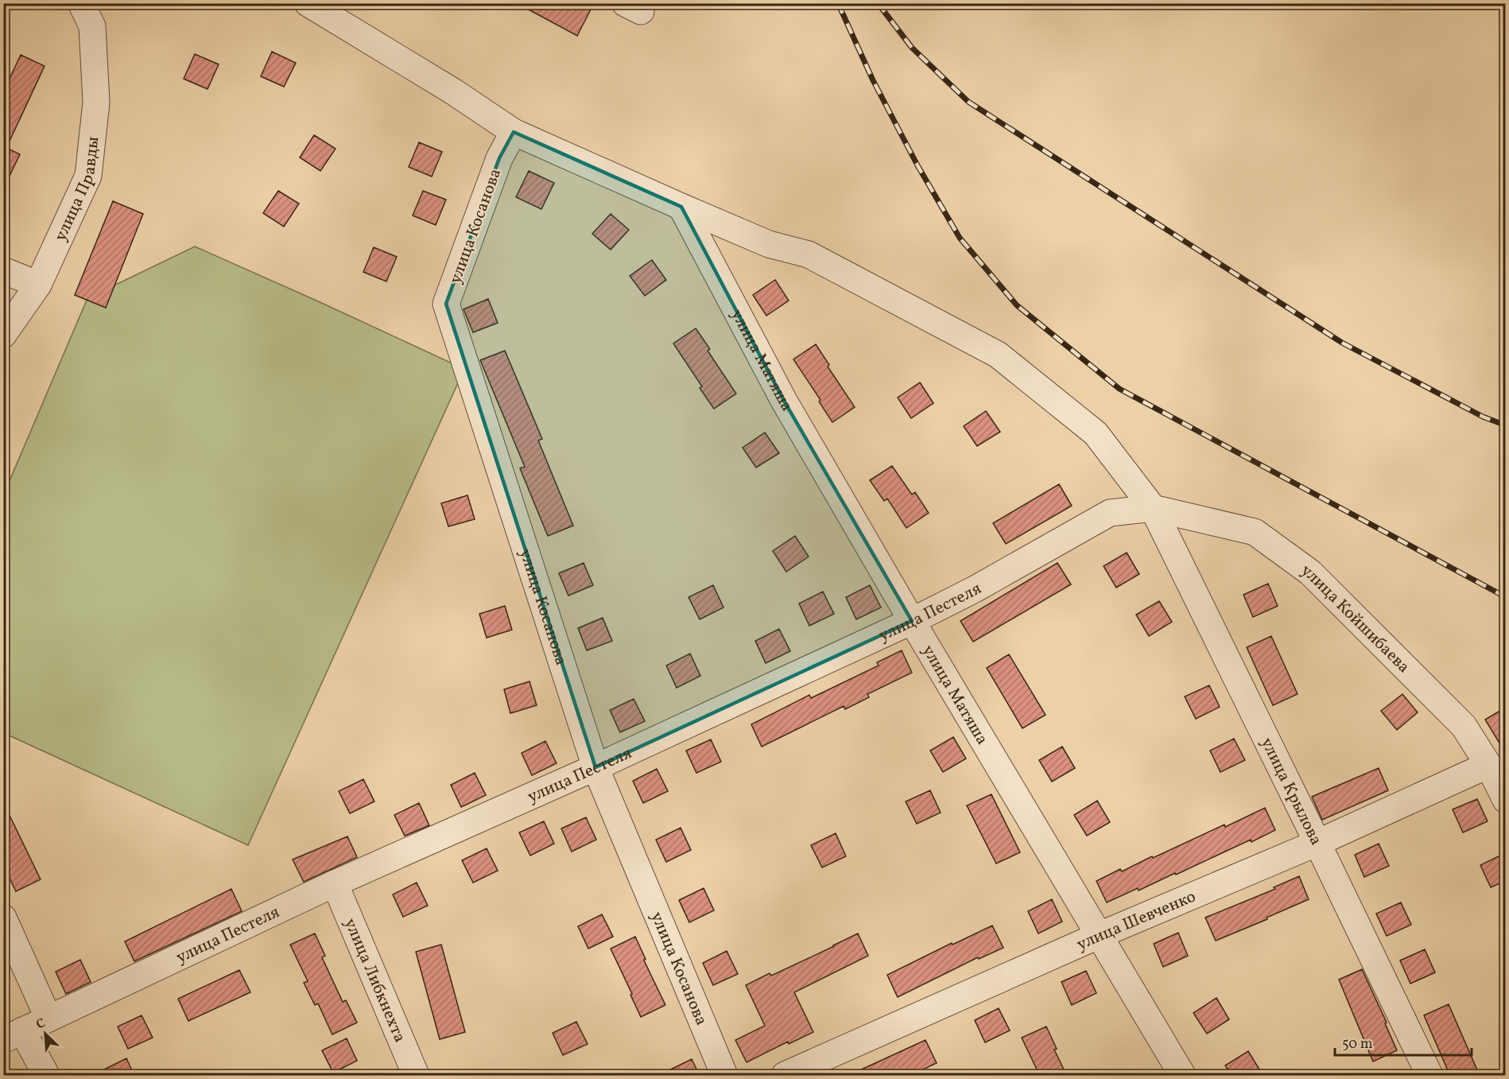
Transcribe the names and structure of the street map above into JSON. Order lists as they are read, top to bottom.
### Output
{
  "streets": {
    "street": [
      "улица Правды",
      "улица Косанова",
      "улица Матяша",
      "улица Пестеля",
      "улица Койшибаева",
      "улица Крылова",
      "улица Шевченко",
      "улица Либкнехта"
    ]
  },
  "crossings": [
    ["улица Косанова", "улица Пестеля"],
    ["улица Косанова", "улица Крылова"],
    ["улица Матяша", "улица Пестеля"],
    ["улица Матяша", "улица Крылова"],
    ["улица Матяша", "улица Шевченко"],
    ["улица Пестеля", "улица Койшибаева"],
    ["улица Пестеля", "улица Крылова"],
    ["улица Пестеля", "улица Либкнехта"],
    ["улица Койшибаева", "улица Крылова"],
    ["улица Койшибаева", "улица Шевченко"],
    ["улица Крылова", "улица Шевченко"]
  ],
  "scale_bar": "50 m",
  "north": "top left"
}
